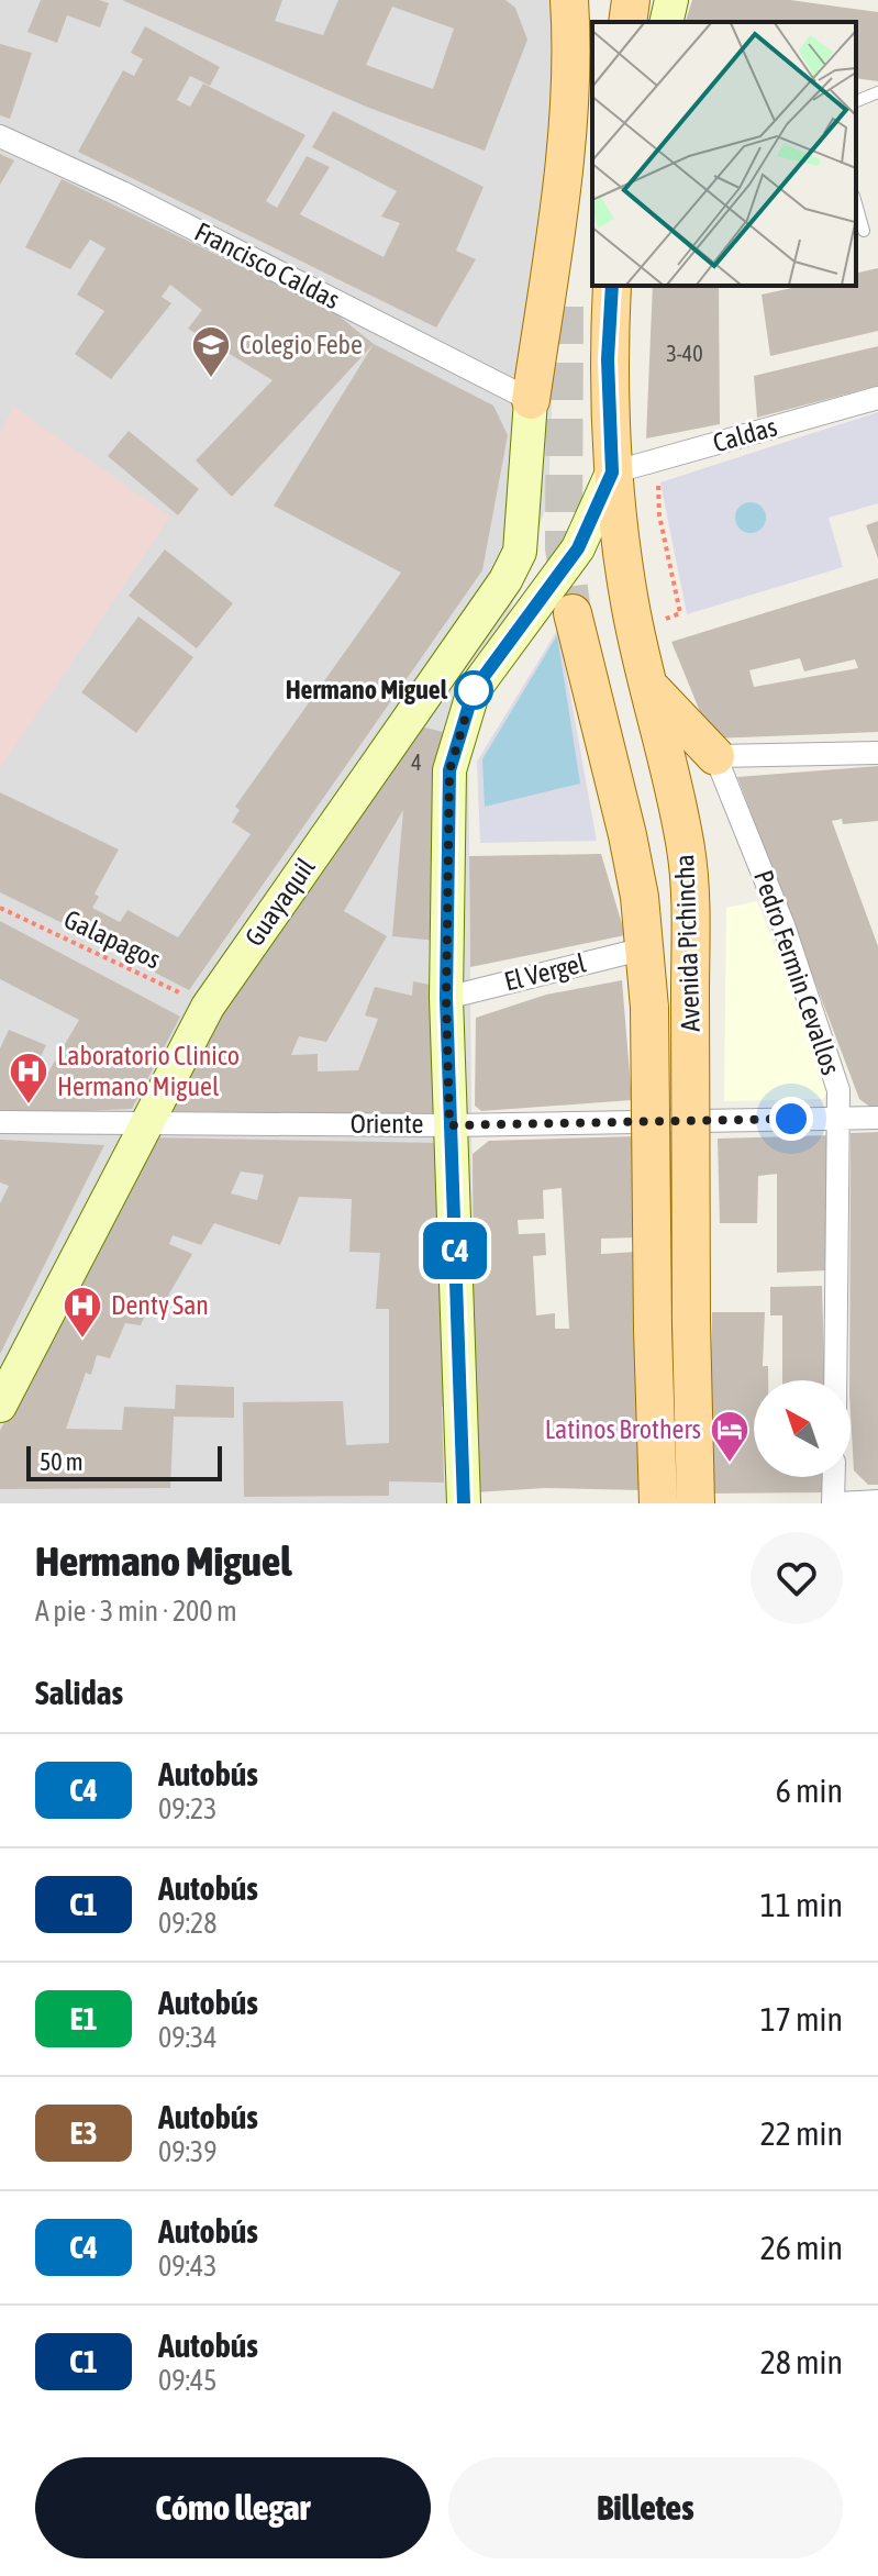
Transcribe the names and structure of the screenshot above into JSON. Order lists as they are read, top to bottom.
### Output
{
  "streets": {
    "main road": ["Avenida Pichincha"],
    "street": [
      "Francisco Caldas",
      "Caldas",
      "Guayaquil",
      "El Vergel",
      "Pedro Fermin Cevallos",
      "Oriente"
    ],
    "path": ["Galapagos"]
  },
  "crossings": [
    ["Francisco Caldas", "Guayaquil"],
    ["Caldas", "Avenida Pichincha"],
    ["Guayaquil", "Galapagos"],
    ["Guayaquil", "Oriente"],
    ["Avenida Pichincha", "El Vergel"],
    ["Pedro Fermin Cevallos", "Oriente"]
  ],
  "places": {
    "school or university": ["Colegio Febe"],
    "other": ["Hermano Miguel"],
    "hospital": ["Laboratorio Clinico Hermano Miguel", "Denty San"],
    "hotel": ["Latinos Brothers"]
  },
  "lines": ["bus line C4"],
  "house_numbers": ["3-40", "4"],
  "scale_bar": "50 m",
  "north": "top left",
  "page": {
    "on_map": "C4",
    "scale": "50 m",
    "heading": [
      ["Hermano Miguel", "A pie · 3 min · 200 m"],
      "Salidas"
    ],
    "list": [
      {
        "mark": "C4",
        "name": "Autobús",
        "note": "09:23",
        "value": "6 min"
      },
      {
        "mark": "C1",
        "name": "Autobús",
        "note": "09:28",
        "value": "11 min"
      },
      {
        "mark": "E1",
        "name": "Autobús",
        "note": "09:34",
        "value": "17 min"
      },
      {
        "mark": "E3",
        "name": "Autobús",
        "note": "09:39",
        "value": "22 min"
      },
      {
        "mark": "C4",
        "name": "Autobús",
        "note": "09:43",
        "value": "26 min"
      },
      {
        "mark": "C1",
        "name": "Autobús",
        "note": "09:45",
        "value": "28 min"
      }
    ],
    "buttons": ["Cómo llegar", "Billetes"]
  }
}
